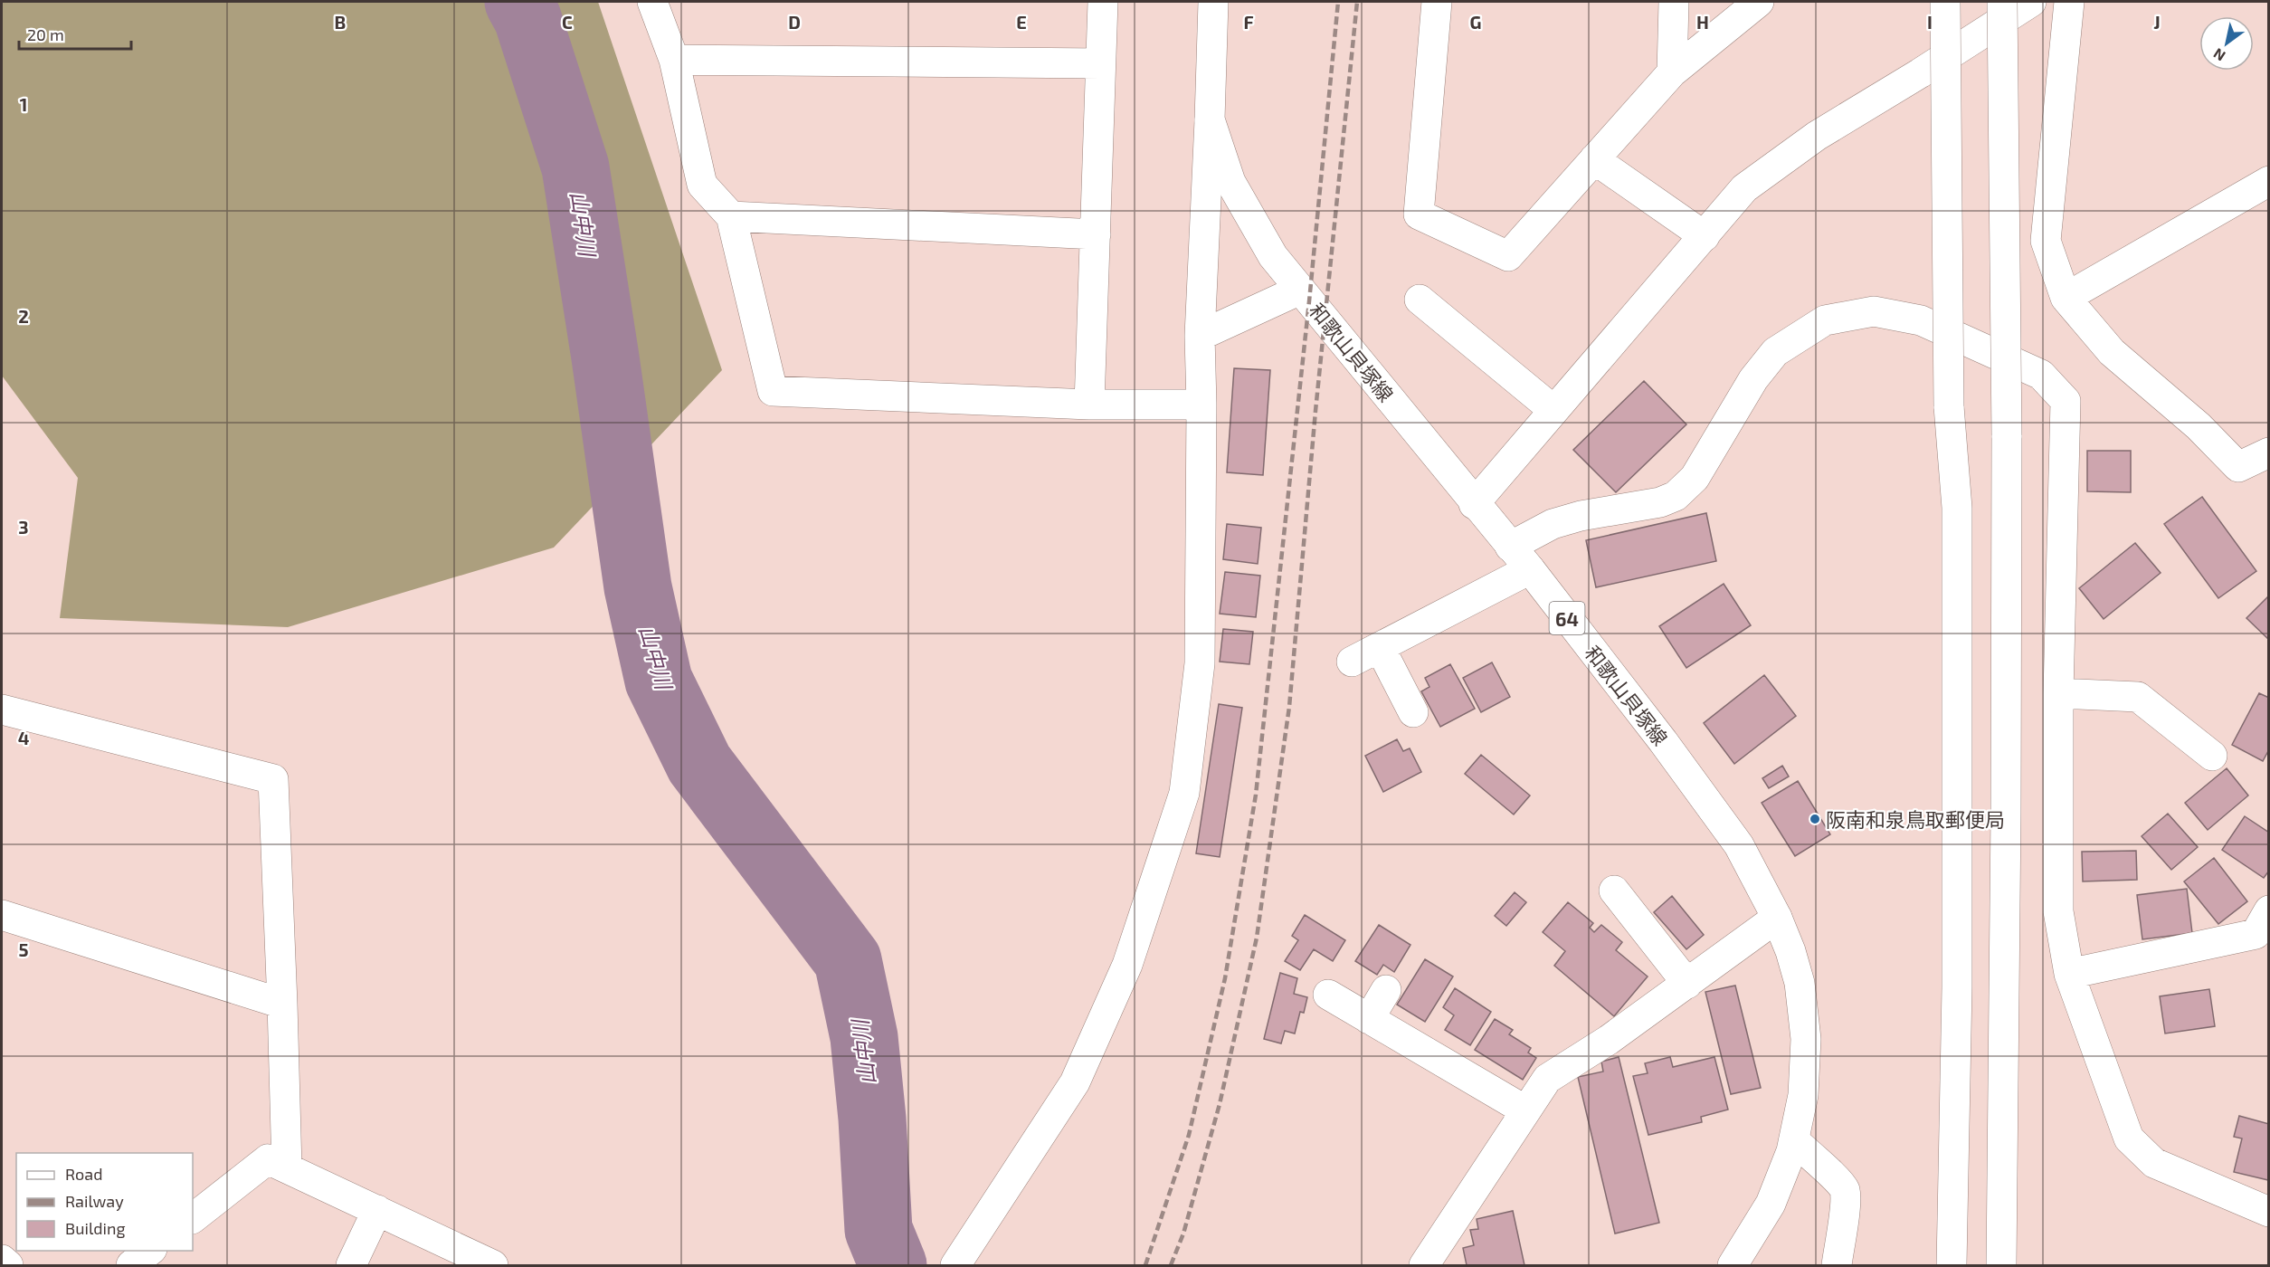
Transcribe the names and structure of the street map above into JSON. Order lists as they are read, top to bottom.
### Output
{
  "streets": {
    "main road": ["和歌山貝塚線", "64"]
  },
  "water": ["山中川"],
  "places": ["阪南和泉鳥取郵便局"],
  "legend": ["Road", "Railway", "Building"],
  "scale_bar": "20 m",
  "north": "bottom left",
  "grid": {
    "columns": [
      "B",
      "C",
      "D",
      "E",
      "F",
      "G",
      "H",
      "I",
      "J"
    ],
    "rows": [
      "1",
      "2",
      "3",
      "4",
      "5"
    ]
  }
}
